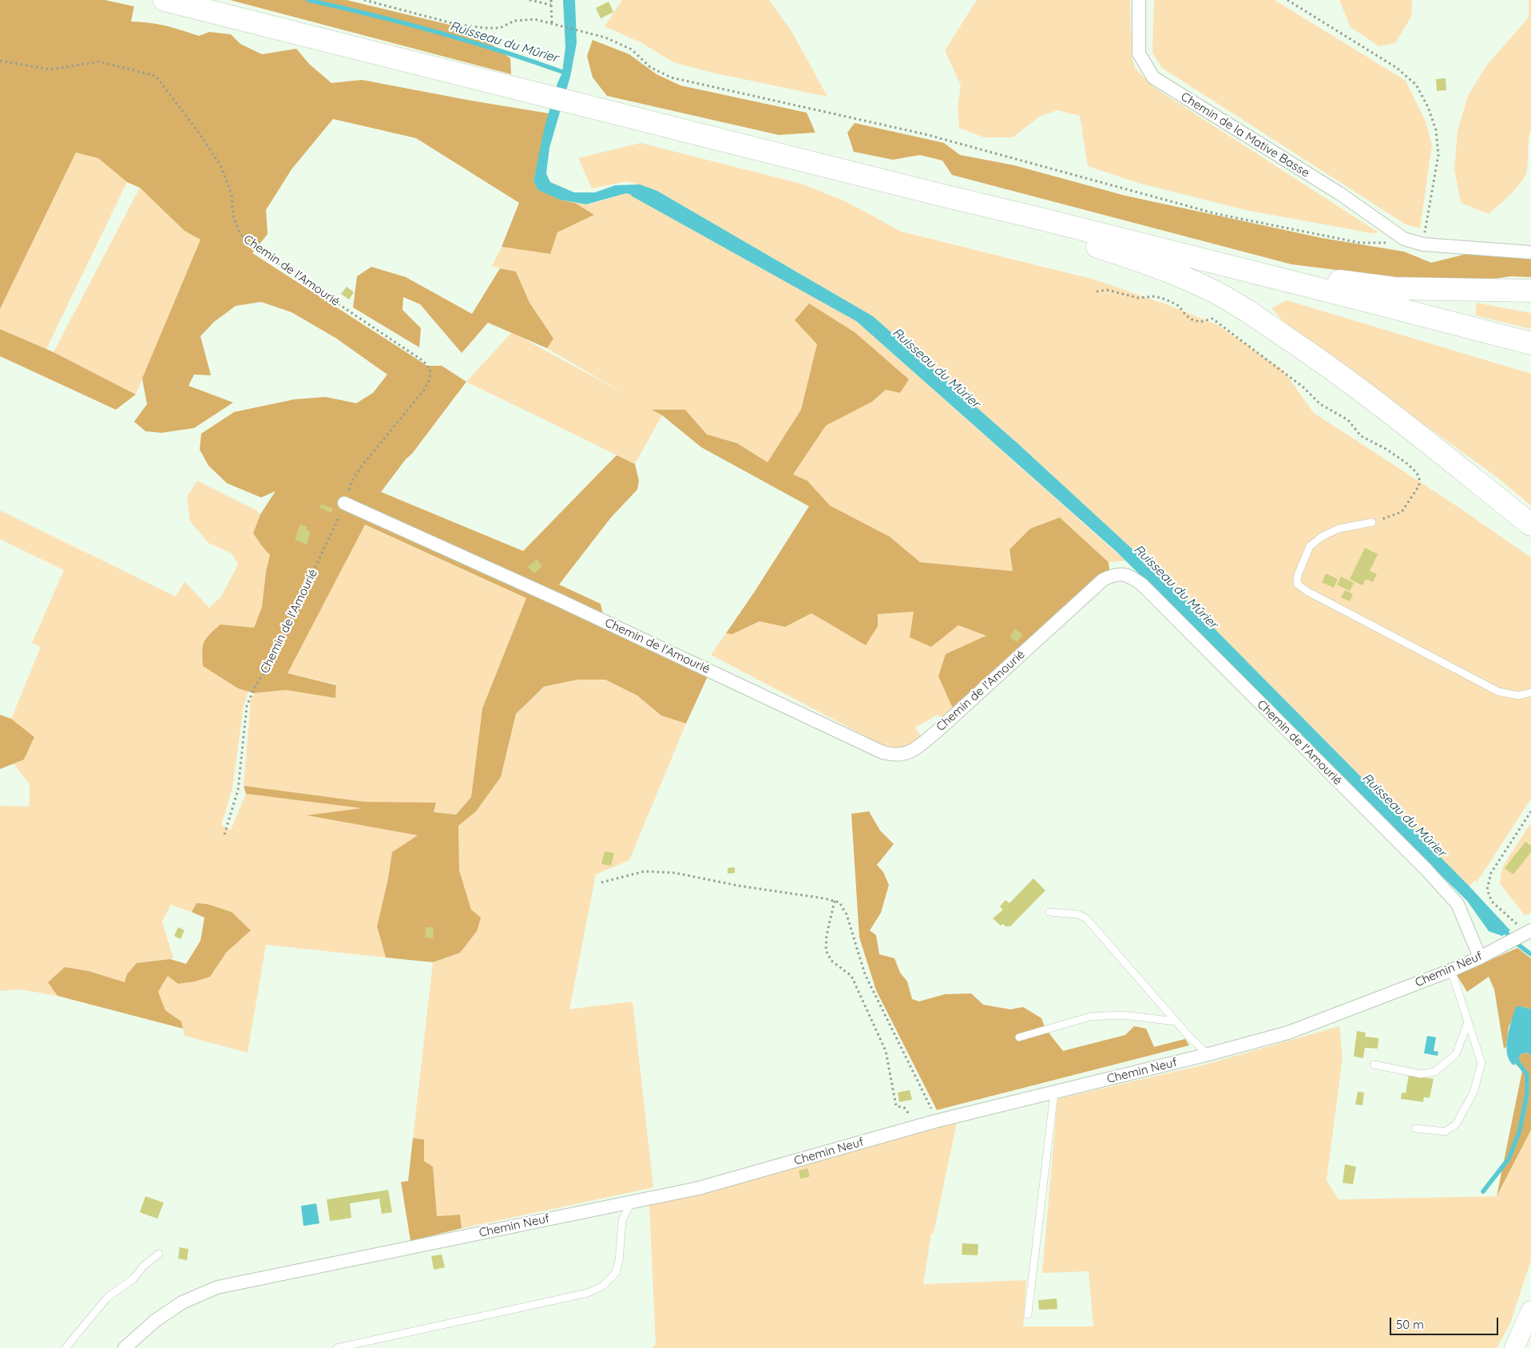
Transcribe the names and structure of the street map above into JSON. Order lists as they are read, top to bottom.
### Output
{
  "streets": {
    "street": ["Chemin de la Mative Basse", "Chemin de l'Amourié", "Chemin Neuf"]
  },
  "crossings": [
    ["Chemin de l'Amourié", "Chemin Neuf"]
  ],
  "water": ["Ruisseau du Mûrier"],
  "scale_bar": "50 m"
}
